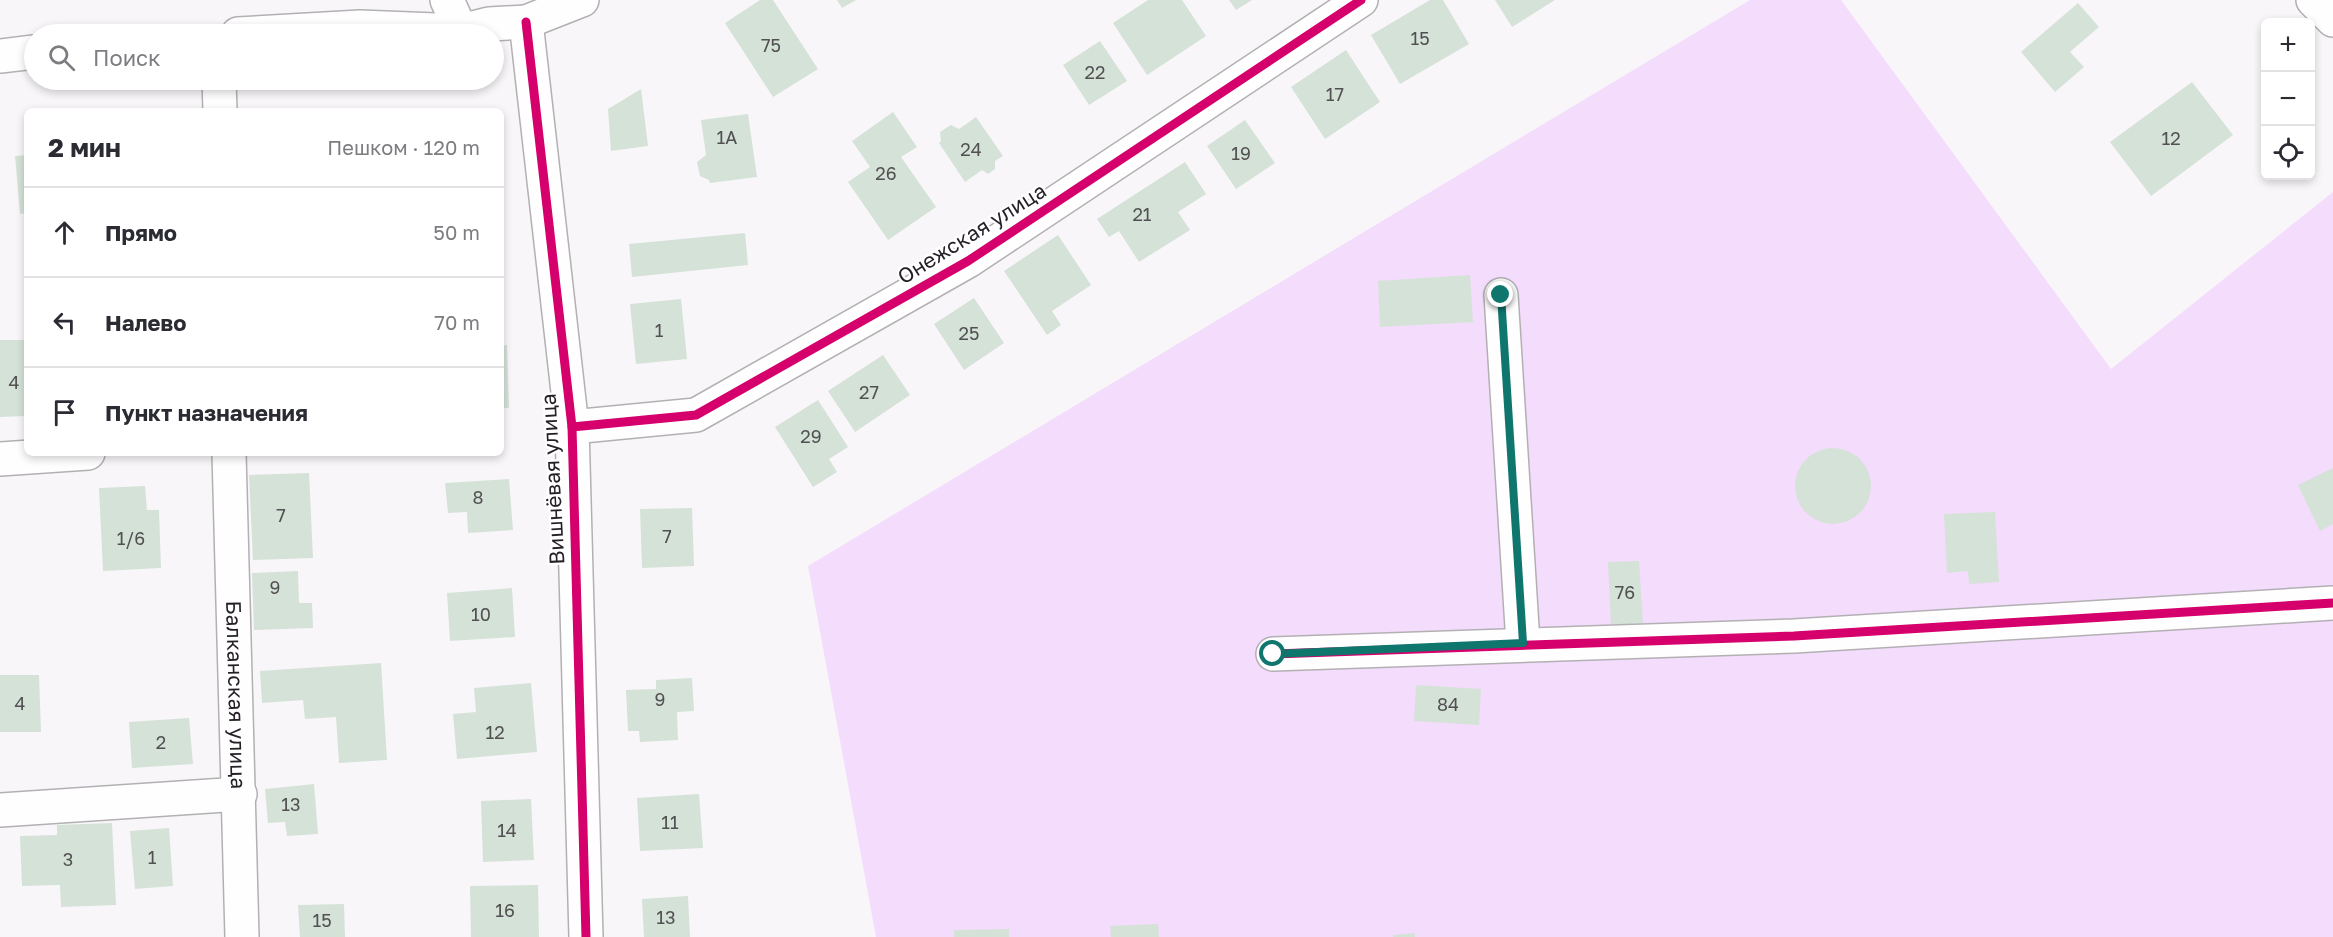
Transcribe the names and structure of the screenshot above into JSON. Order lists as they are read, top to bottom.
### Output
{
  "streets": {
    "street": ["Онежская улица", "Вишнёвая улица", "Балканская улица"]
  },
  "crossings": [
    ["Онежская улица", "Вишнёвая улица"]
  ],
  "house_numbers": [
    "15",
    "75",
    "22",
    "17",
    "1А",
    "12",
    "24",
    "19",
    "26",
    "21",
    "1",
    "25",
    "4",
    "27",
    "29",
    "8",
    "7",
    "7",
    "1/6",
    "9",
    "76",
    "10",
    "9",
    "4",
    "84",
    "12",
    "2",
    "13",
    "11",
    "14",
    "1",
    "3",
    "16",
    "13",
    "15"
  ],
  "page": {
    "map_buttons": ["+", "−"],
    "search": "Поиск",
    "heading": ["2 мин", "Пешком · 120 m"],
    "list": [
      ["Прямо", "50 m"],
      ["Налево", "70 m"],
      "Пункт назначения"
    ]
  }
}
